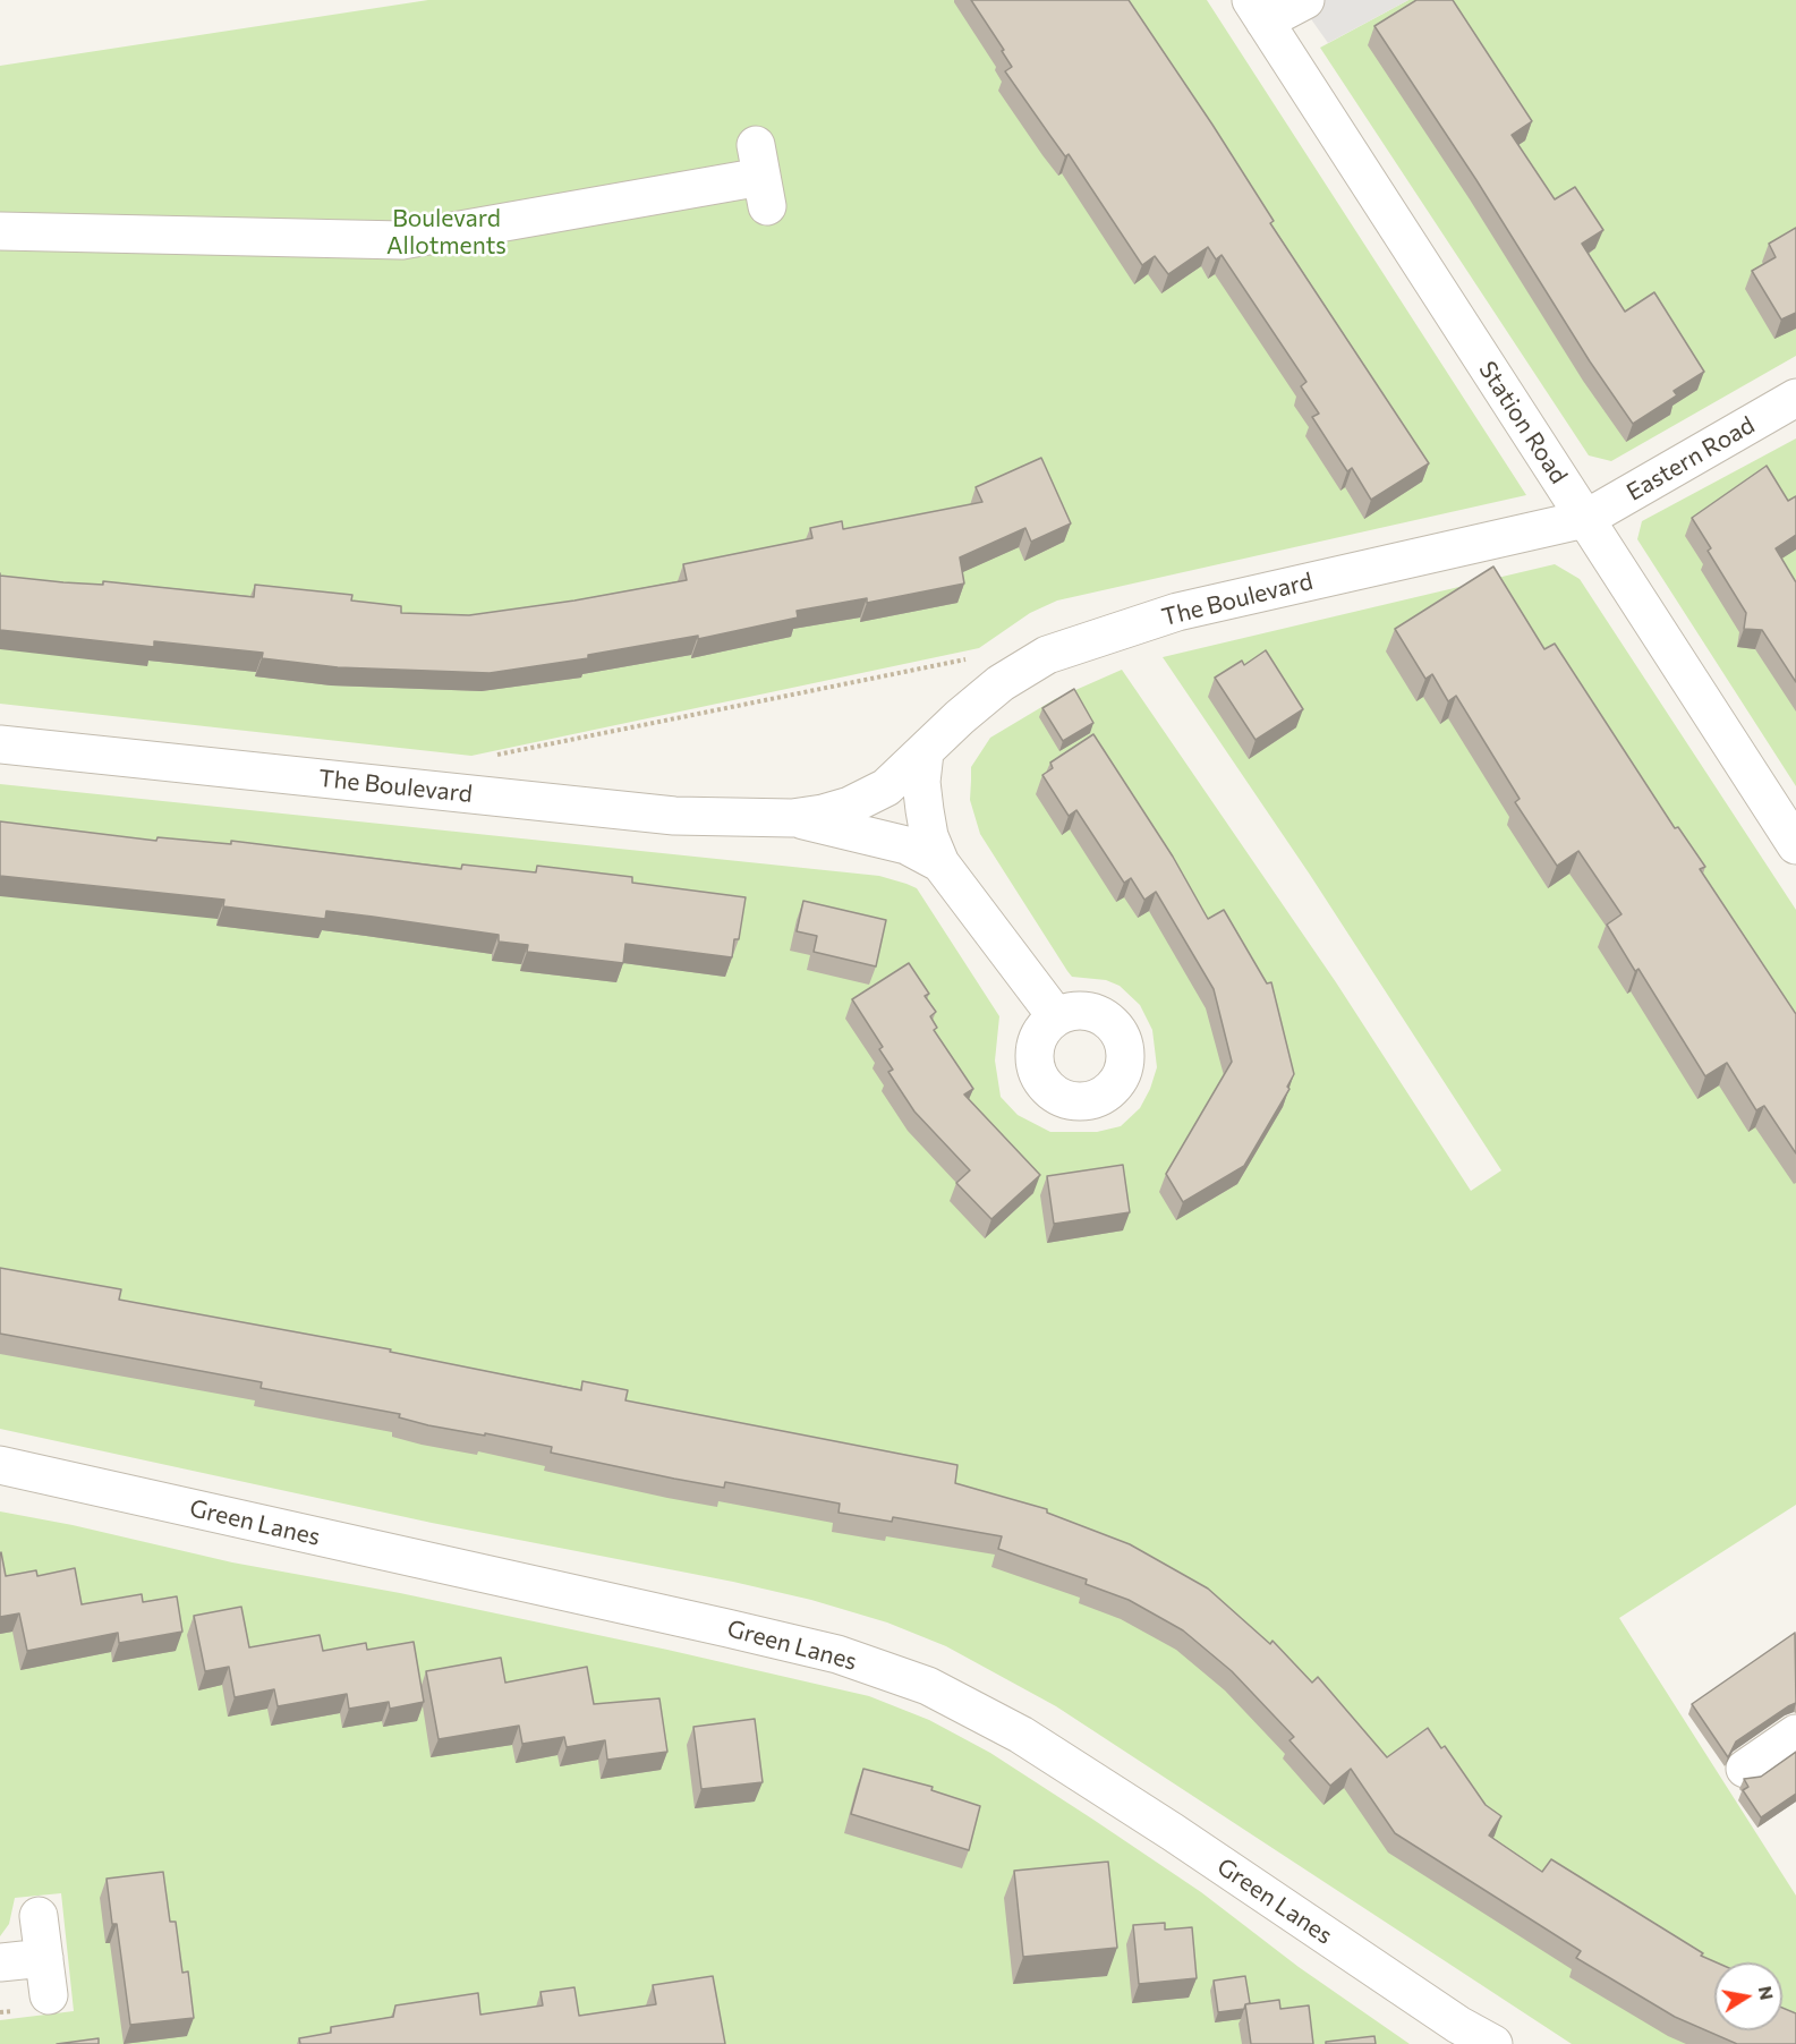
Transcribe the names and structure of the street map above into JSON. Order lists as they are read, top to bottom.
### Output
{
  "streets": {
    "street": [
      "Station Road",
      "Eastern Road",
      "The Boulevard",
      "Green Lanes"
    ]
  },
  "crossings": [
    ["Station Road", "Eastern Road"],
    ["Station Road", "The Boulevard"],
    ["Eastern Road", "The Boulevard"]
  ],
  "parks": ["Boulevard Allotments"],
  "north": "right"
}
